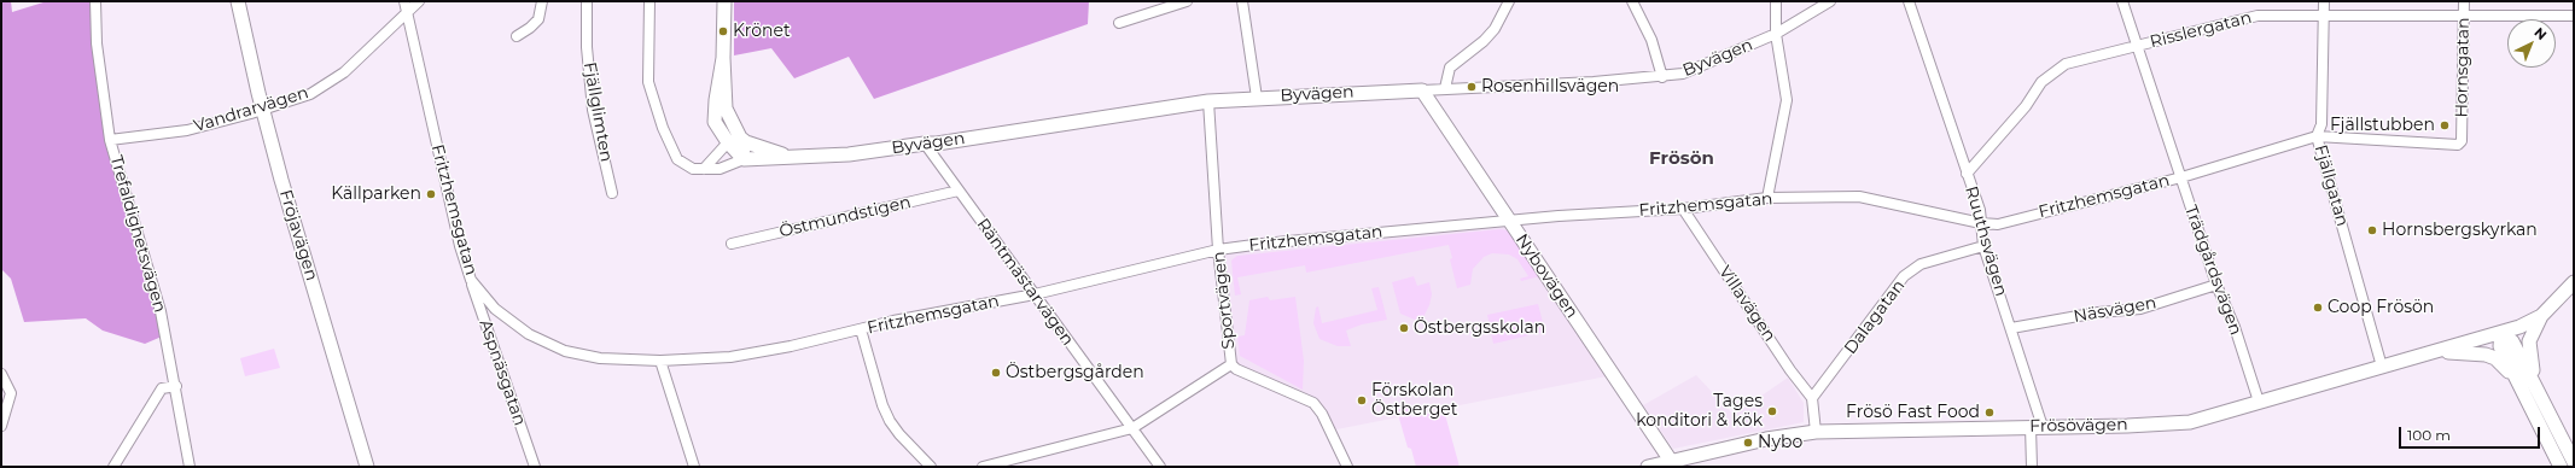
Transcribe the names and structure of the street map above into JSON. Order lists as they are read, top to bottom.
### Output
{
  "streets": {
    "street": [
      "Risslergatan",
      "Byvägen",
      "Hornsgatan",
      "Vandrarvägen",
      "Fjällglimten",
      "Fjällgatan",
      "Fritzhemsgatan",
      "Östmundstigen",
      "Trefaldighetsvägen",
      "Fröjavägen",
      "Ruuthsvägen",
      "Trädgårdsvägen",
      "Nybovägen",
      "Räntmästarvägen",
      "Sportvägen",
      "Villavägen",
      "Näsvägen",
      "Dalagatan",
      "Aspnäsgatan",
      "Frösövägen"
    ]
  },
  "crossings": [
    ["Risslergatan", "Hornsgatan"],
    ["Risslergatan", "Fjällgatan"],
    ["Risslergatan", "Ruuthsvägen"],
    ["Risslergatan", "Trädgårdsvägen"],
    ["Byvägen", "Nybovägen"],
    ["Byvägen", "Räntmästarvägen"],
    ["Byvägen", "Sportvägen"],
    ["Hornsgatan", "Fritzhemsgatan"],
    ["Vandrarvägen", "Fritzhemsgatan"],
    ["Vandrarvägen", "Trefaldighetsvägen"],
    ["Vandrarvägen", "Fröjavägen"],
    ["Fjällgatan", "Fritzhemsgatan"],
    ["Fjällgatan", "Frösövägen"],
    ["Fritzhemsgatan", "Ruuthsvägen"],
    ["Fritzhemsgatan", "Trädgårdsvägen"],
    ["Fritzhemsgatan", "Nybovägen"],
    ["Fritzhemsgatan", "Räntmästarvägen"],
    ["Fritzhemsgatan", "Sportvägen"],
    ["Fritzhemsgatan", "Villavägen"],
    ["Fritzhemsgatan", "Aspnäsgatan"],
    ["Östmundstigen", "Räntmästarvägen"],
    ["Ruuthsvägen", "Näsvägen"],
    ["Ruuthsvägen", "Dalagatan"],
    ["Ruuthsvägen", "Frösövägen"],
    ["Trädgårdsvägen", "Näsvägen"],
    ["Trädgårdsvägen", "Frösövägen"],
    ["Nybovägen", "Frösövägen"],
    ["Villavägen", "Dalagatan"]
  ],
  "districts": ["Frösön"],
  "places": [
    "Krönet",
    "Rosenhillsvägen",
    "Fjällstubben",
    "Källparken",
    "Hornsbergskyrkan",
    "Coop Frösön",
    "Östbergsskolan",
    "Östbergsgården",
    "Förskolan Östberget",
    "Tages konditori & kök",
    "Frösö Fast Food",
    "Nybo"
  ],
  "scale_bar": "100 m",
  "north": "top right"
}
